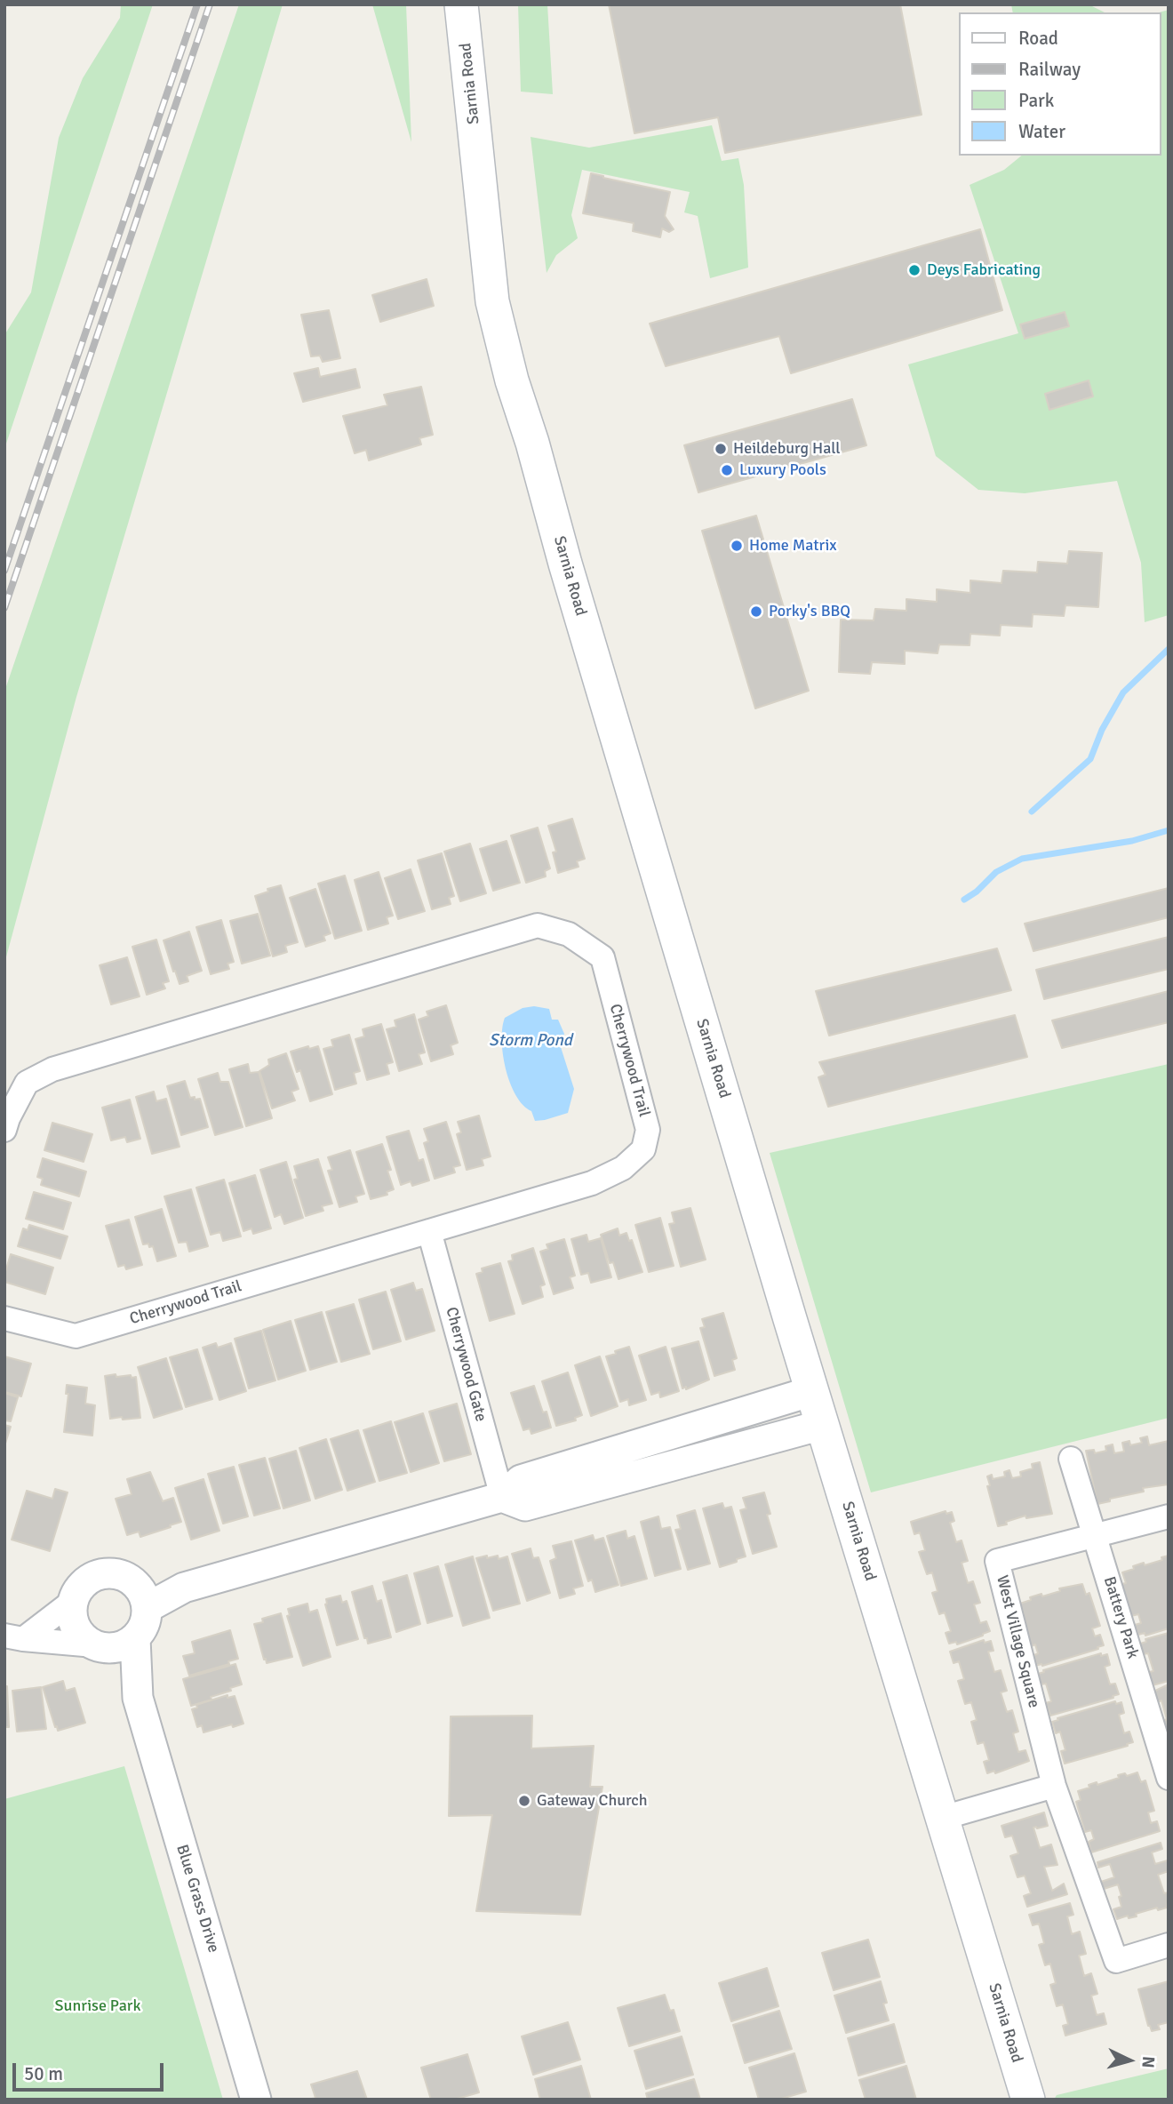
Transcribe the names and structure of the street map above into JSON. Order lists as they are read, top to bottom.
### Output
{
  "streets": {
    "main road": ["Sarnia Road"],
    "street": [
      "Cherrywood Trail",
      "Cherrywood Gate",
      "Battery Park",
      "West Village Square",
      "Blue Grass Drive"
    ]
  },
  "crossings": [
    ["Cherrywood Trail", "Cherrywood Gate"],
    ["Battery Park", "West Village Square"]
  ],
  "water": ["Storm Pond"],
  "parks": ["Sunrise Park"],
  "places": [
    "Deys Fabricating",
    "Heildeburg Hall",
    "Luxury Pools",
    "Home Matrix",
    "Porky's BBQ",
    "Gateway Church"
  ],
  "legend": [
    "Road",
    "Railway",
    "Park",
    "Water"
  ],
  "scale_bar": "50 m",
  "north": "right"
}
